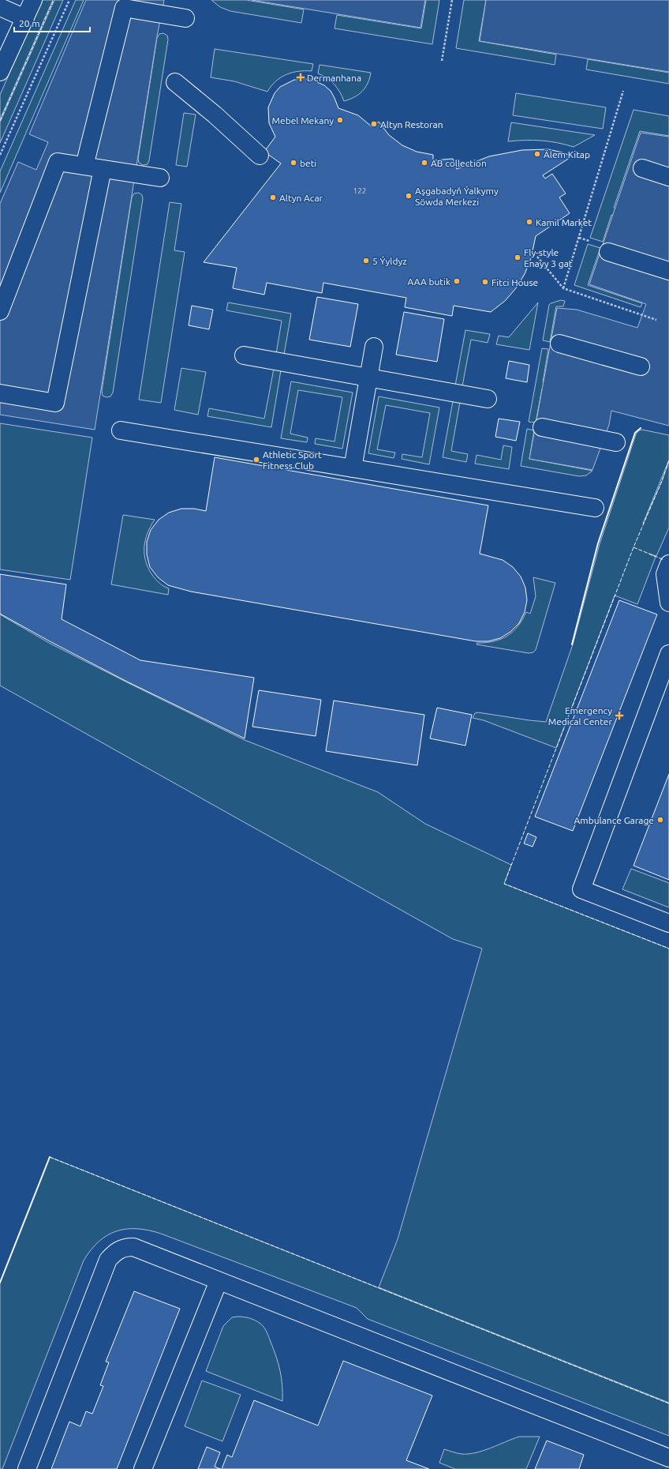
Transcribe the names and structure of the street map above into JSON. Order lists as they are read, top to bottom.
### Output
{
  "places": {
    "health": ["Dermanhana", "Emergency Medical Center"],
    "other": [
      "Mebel Mekany",
      "Altyn Restoran",
      "Älem Kitap",
      "beti",
      "AB collection",
      "Aşgabadyň Ýalkymy Söwda Merkezi",
      "Altyn Acar",
      "Kamil Market",
      "Fly-style Enayy 3 gat",
      "5 Ýyldyz",
      "AAA butik",
      "Fitci House",
      "Athletic Sport Fitness Club",
      "Ambulance Garage"
    ]
  },
  "house_numbers": ["122"],
  "scale_bar": "20 m"
}
